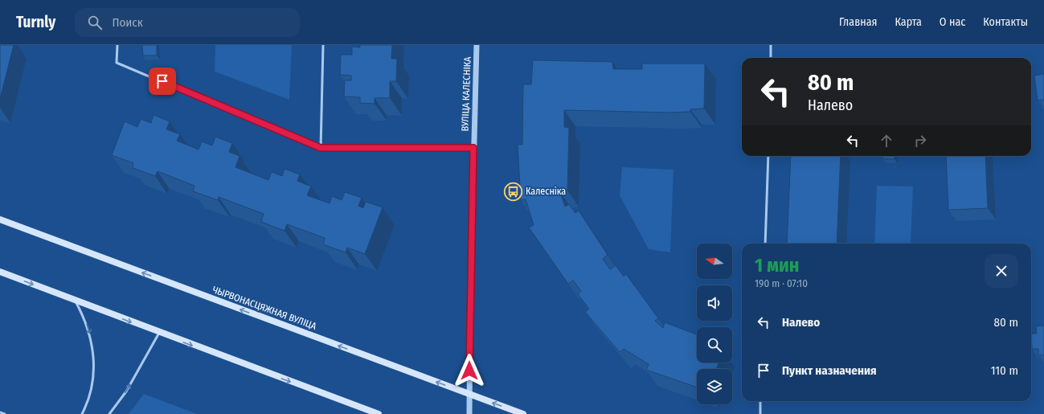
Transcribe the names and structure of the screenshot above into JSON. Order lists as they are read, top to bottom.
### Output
{
  "streets": {
    "main road": ["ЧЫРВОНАСЦЯЖНАЯ ВУЛІЦА"],
    "street": ["ВУЛІЦА КАЛЕСНІКА"]
  },
  "crossings": [
    ["ВУЛІЦА КАЛЕСНІКА", "ЧЫРВОНАСЦЯЖНАЯ ВУЛІЦА"]
  ],
  "places": {
    "bus stop": ["Калесніка"]
  },
  "north": "left",
  "page": {
    "header": "Turnly",
    "search": "Поиск",
    "nav": [
      "Главная",
      "Карта",
      "О нас",
      "Контакты"
    ],
    "turn": ["80 m", "Налево"],
    "heading": ["1 мин", "190 m · 07:10"],
    "list": [
      {
        "name": "Налево",
        "value": "80 m"
      },
      {
        "name": "Пункт назначения",
        "value": "110 m"
      }
    ]
  }
}
